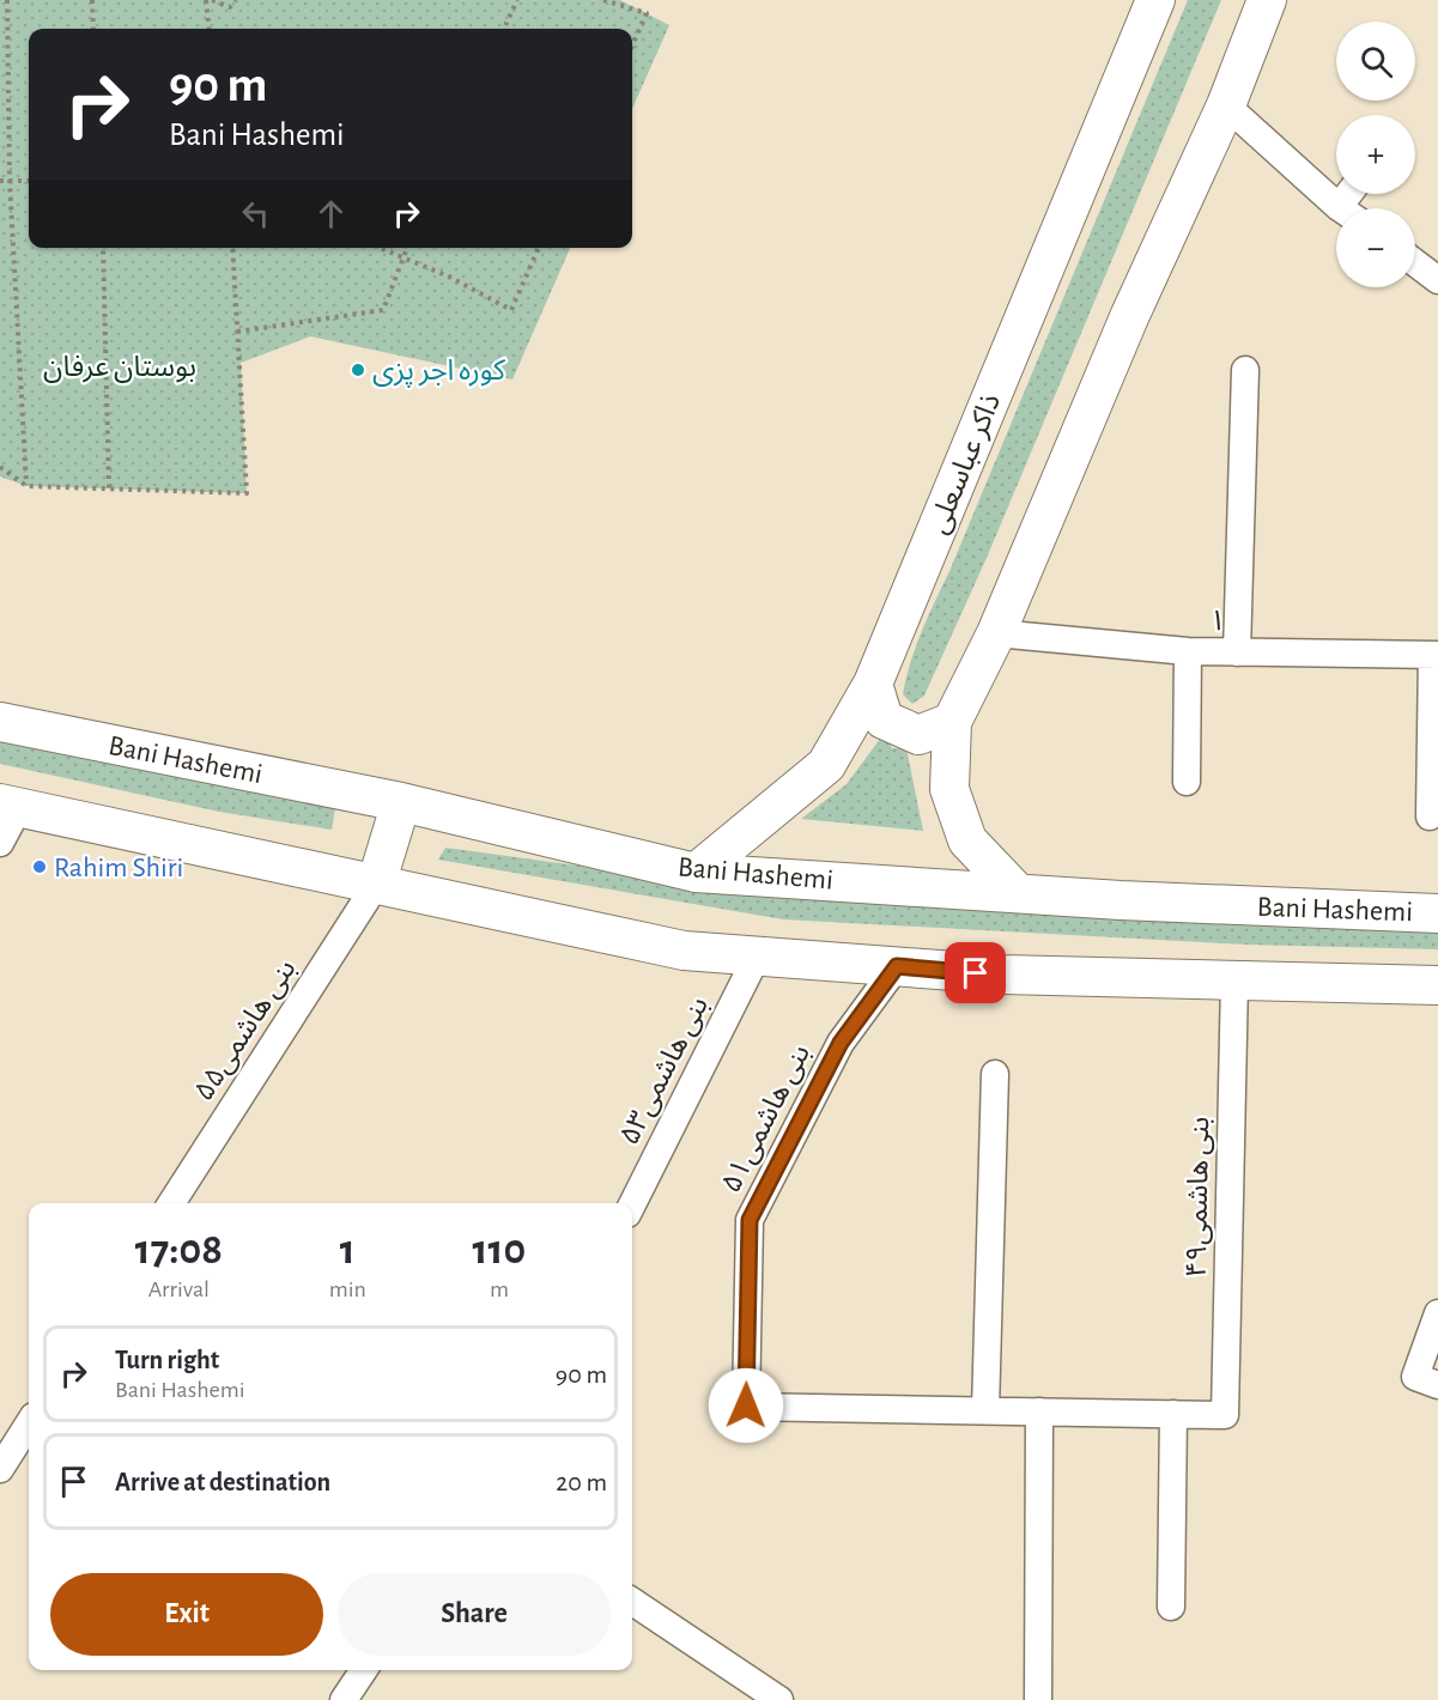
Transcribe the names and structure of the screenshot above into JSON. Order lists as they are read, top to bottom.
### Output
{
  "streets": {
    "main road": ["ذاکر عباسعلی", "Bani Hashemi"],
    "street": [
      "۱",
      "بنی هاشمی۵۵",
      "بنی هاشمی۵۳",
      "بنی هاشمی۵۱",
      "بنی هاشمی۴۹"
    ]
  },
  "crossings": [
    ["ذاکر عباسعلی", "Bani Hashemi"]
  ],
  "parks": ["بوستان عرفان"],
  "places": ["کوره اجر پزی", "Rahim Shiri"],
  "page": {
    "map_buttons": ["+", "−"],
    "turn": ["90 m", "Bani Hashemi"],
    "eta": [
      "17:08",
      "Arrival",
      "1",
      "min",
      "110",
      "m"
    ],
    "list": [
      {
        "name": "Turn right",
        "note": "Bani Hashemi",
        "value": "90 m"
      },
      {
        "name": "Arrive at destination",
        "value": "20 m"
      }
    ],
    "buttons": ["Exit", "Share"]
  }
}
